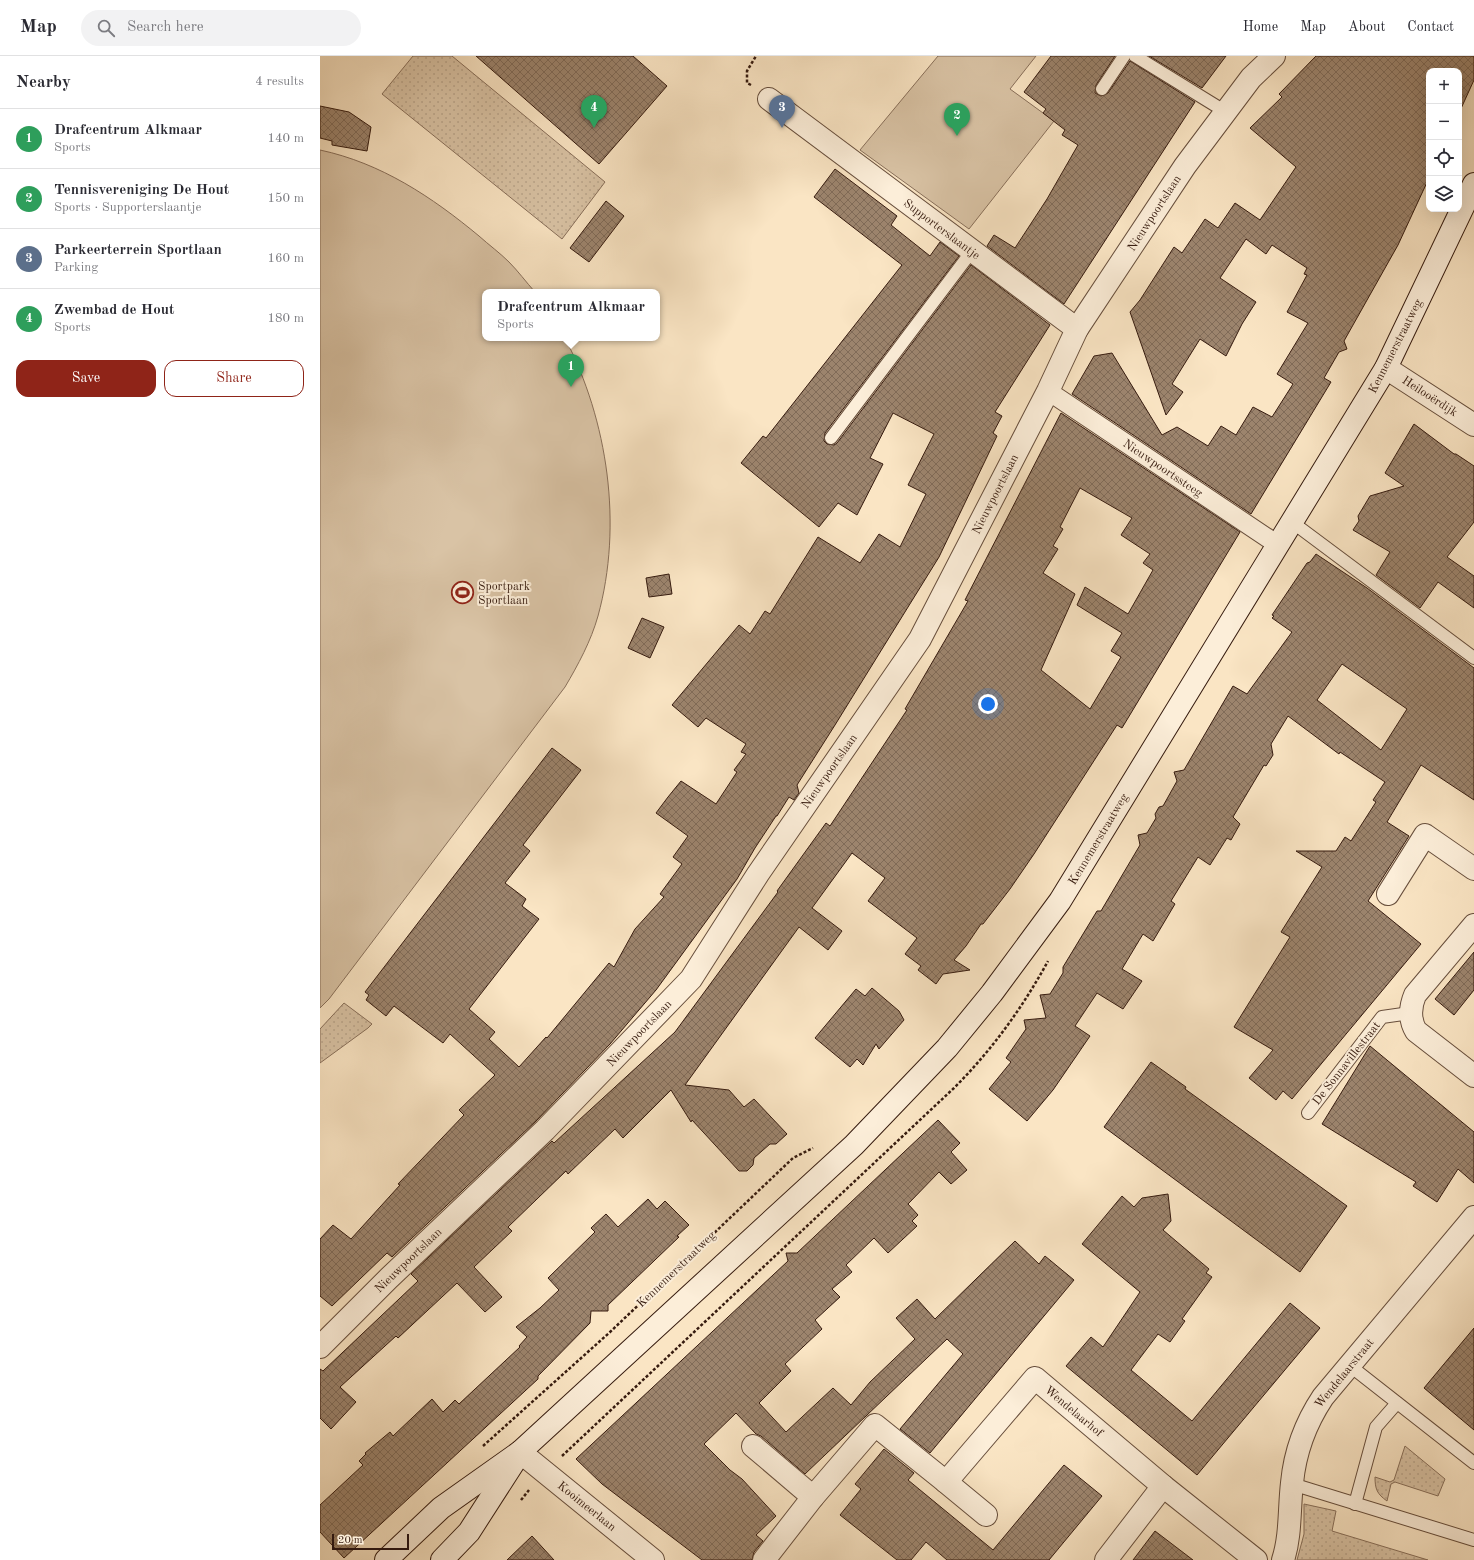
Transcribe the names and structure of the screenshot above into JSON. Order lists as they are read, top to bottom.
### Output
{
  "streets": {
    "street": [
      "Nieuwpoortslaan",
      "Supporterslaantje",
      "Kennemerstraatweg",
      "Heilooërdijk",
      "Nieuwpoortssteeg",
      "Wendelaarstraat",
      "Wendelaarhof",
      "Kooimeerlaan"
    ],
    "lane": ["De Sonnavillestraat"]
  },
  "crossings": [
    ["Nieuwpoortslaan", "Supporterslaantje"],
    ["Nieuwpoortslaan", "Nieuwpoortssteeg"],
    ["Kennemerstraatweg", "Heilooërdijk"],
    ["Kennemerstraatweg", "Nieuwpoortssteeg"],
    ["Kennemerstraatweg", "Kooimeerlaan"]
  ],
  "places": {
    "sports": ["Sportpark Sportlaan"]
  },
  "scale_bar": "20 m",
  "page": {
    "header": "Map",
    "search": "Search here",
    "nav": [
      "Home",
      "Map",
      "About",
      "Contact"
    ],
    "heading": ["Nearby", "4 results"],
    "map_buttons": ["+", "−"],
    "pins": [
      "3",
      "4",
      "2",
      "1"
    ],
    "list": [
      {
        "mark": "1",
        "name": "Drafcentrum Alkmaar",
        "note": "Sports",
        "value": "140 m"
      },
      {
        "mark": "2",
        "name": "Tennisvereniging De Hout",
        "note": "Sports · Supporterslaantje",
        "value": "150 m"
      },
      {
        "mark": "3",
        "name": "Parkeerterrein Sportlaan",
        "note": "Parking",
        "value": "160 m"
      },
      {
        "mark": "4",
        "name": "Zwembad de Hout",
        "note": "Sports",
        "value": "180 m"
      }
    ],
    "popup": ["Drafcentrum Alkmaar", "Sports"],
    "buttons": ["Save", "Share"],
    "scale": "20 m"
  }
}
